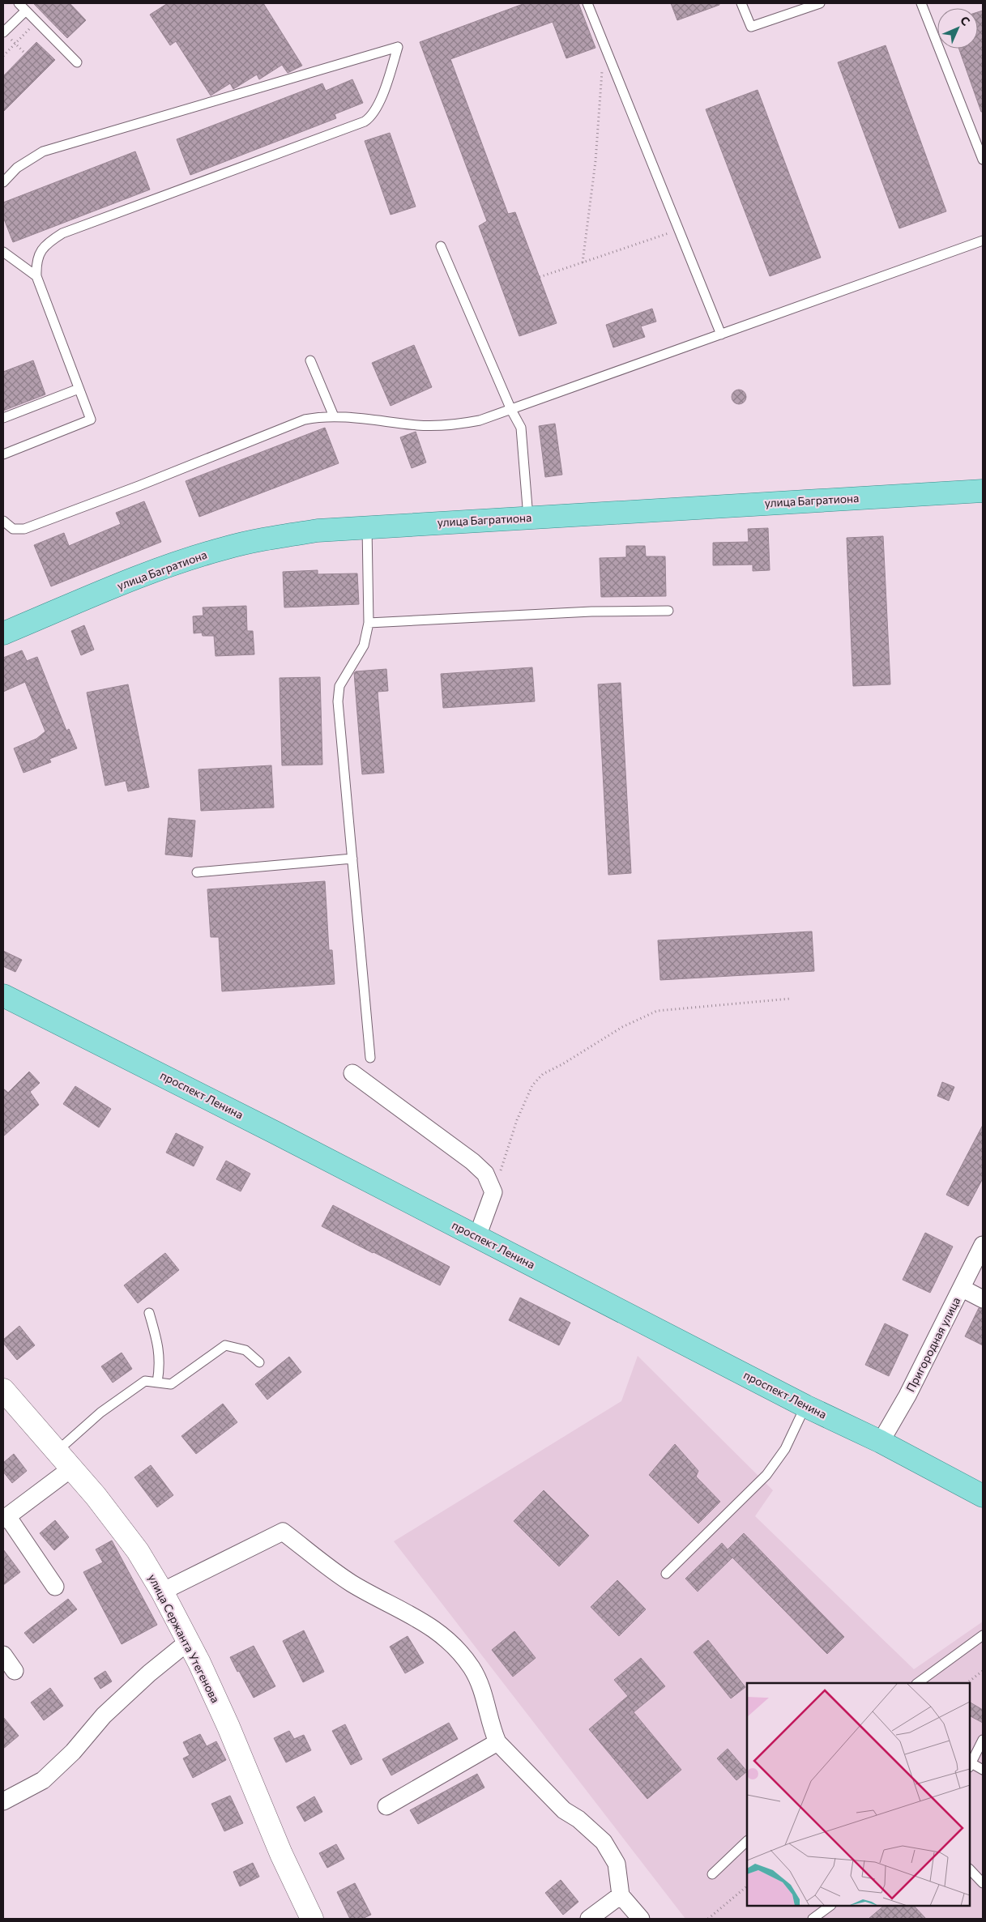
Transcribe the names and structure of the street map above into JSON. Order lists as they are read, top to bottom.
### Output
{
  "streets": {
    "main road": ["улица Багратиона", "проспект Ленина", "улица Сержанта Утегенова"],
    "street": ["Пригородная улица"]
  },
  "crossings": [
    ["проспект Ленина", "Пригородная улица"]
  ],
  "north": "top right"
}
